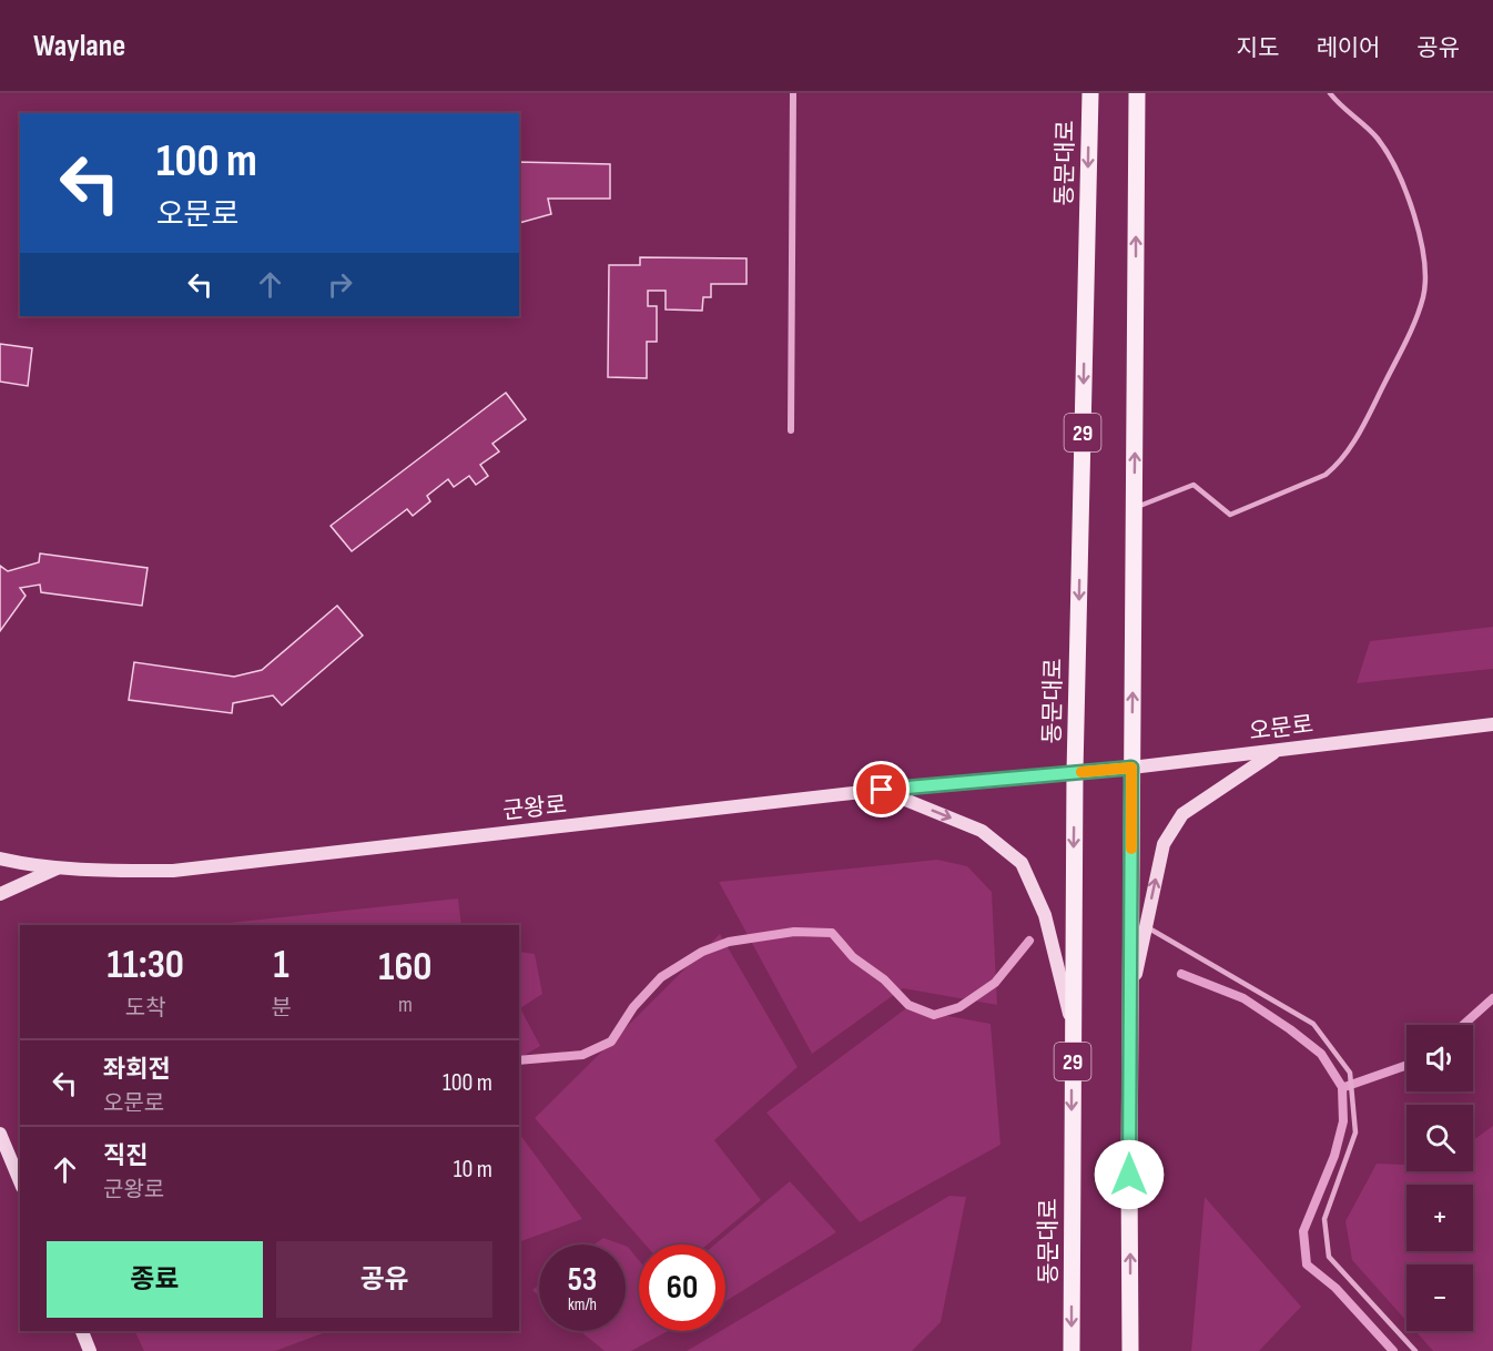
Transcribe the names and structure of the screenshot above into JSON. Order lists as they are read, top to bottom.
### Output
{
  "streets": {
    "main road": [
      "동문대로",
      "29",
      "오문로",
      "군왕로"
    ]
  },
  "crossings": [
    ["동문대로", "오문로"],
    ["동문대로", "군왕로"],
    ["29", "오문로"],
    ["오문로", "군왕로"]
  ],
  "page": {
    "header": "Waylane",
    "nav": ["지도", "레이어", "공유"],
    "turn": ["100 m", "오문로"],
    "eta": [
      "11:30",
      "도착",
      "1",
      "분",
      "160",
      "m"
    ],
    "map_buttons": ["+", "−"],
    "list": [
      {
        "name": "좌회전",
        "note": "오문로",
        "value": "100 m"
      },
      {
        "name": "직진",
        "note": "군왕로",
        "value": "10 m"
      }
    ],
    "buttons": ["종료", "공유"],
    "speed": "53 km/h",
    "limit": "60"
  }
}
